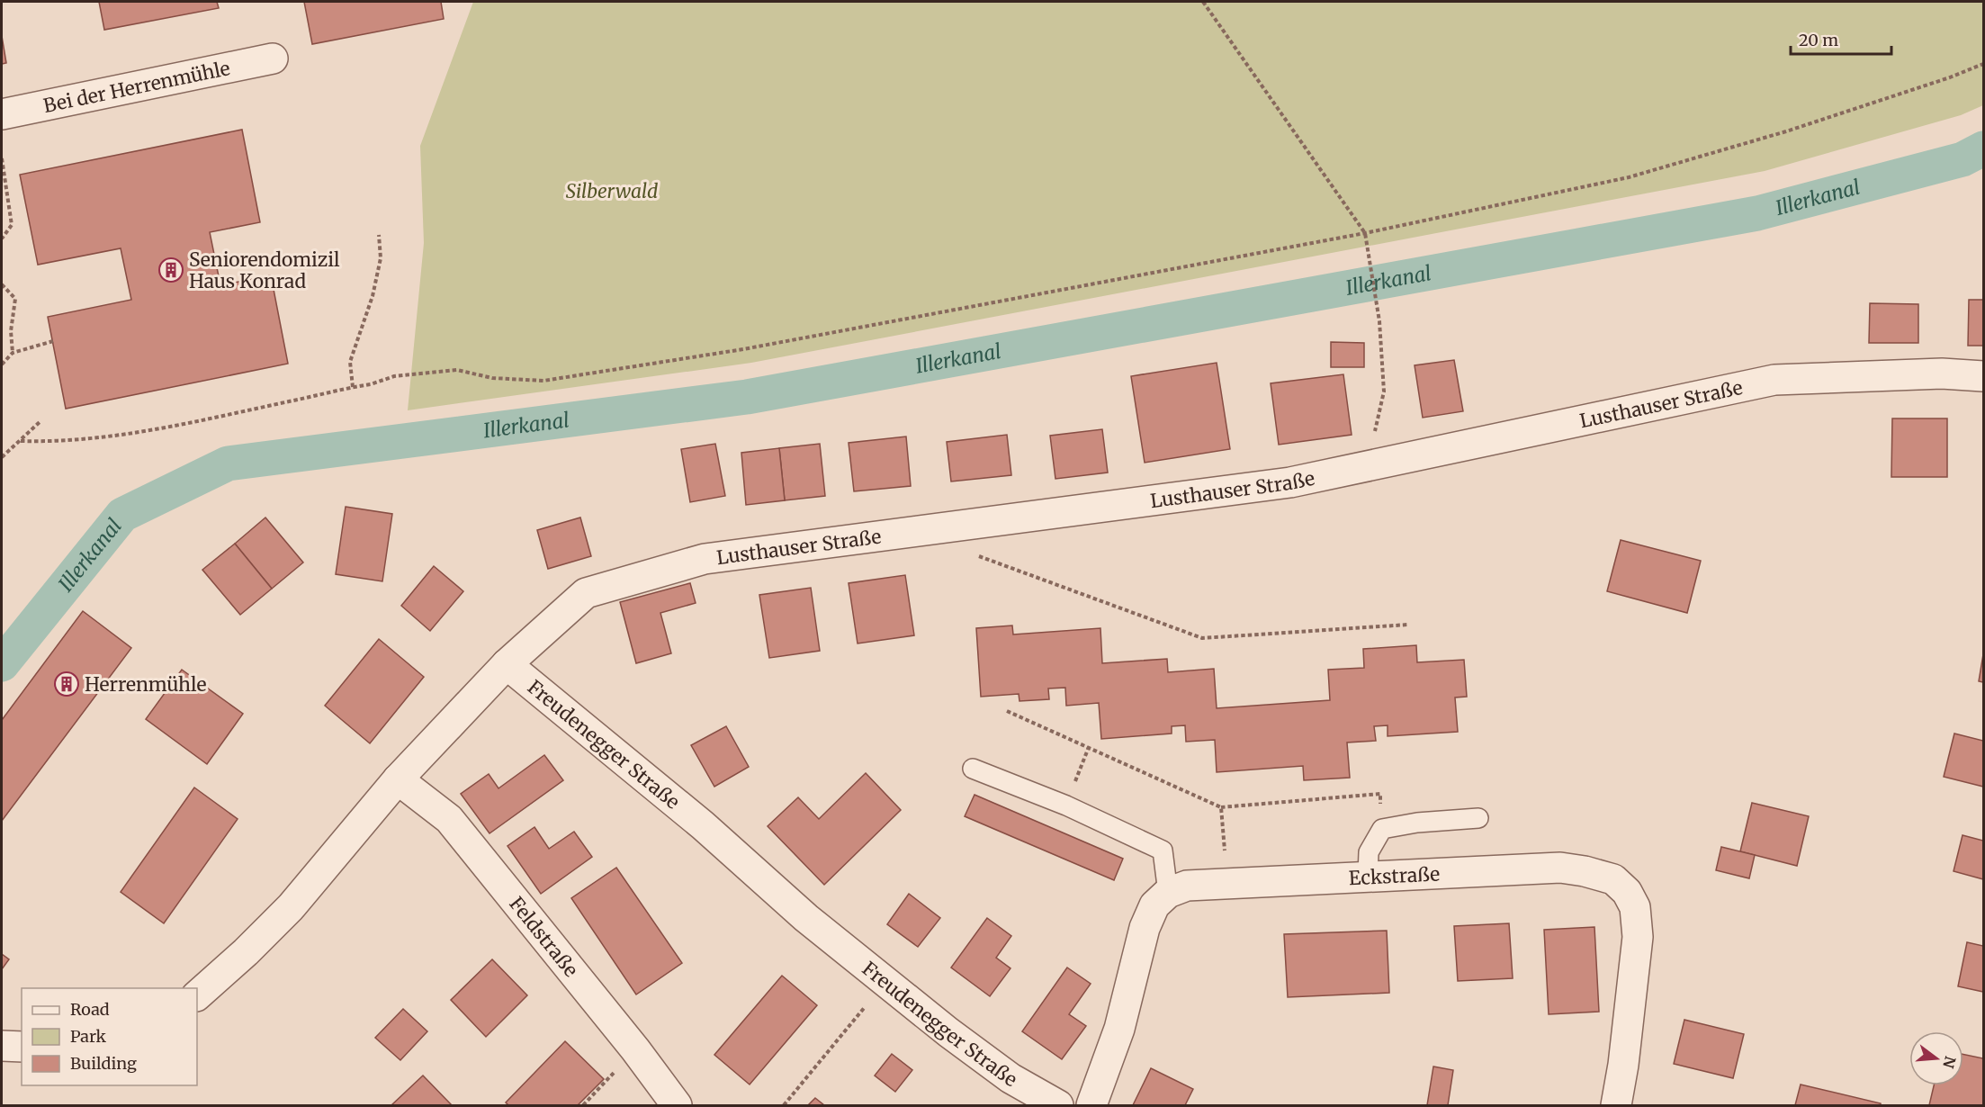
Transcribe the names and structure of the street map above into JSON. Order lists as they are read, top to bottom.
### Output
{
  "streets": {
    "street": [
      "Bei der Herrenmühle",
      "Lusthauser Straße",
      "Freudenegger Straße",
      "Eckstraße",
      "Feldstraße"
    ]
  },
  "crossings": [
    ["Lusthauser Straße", "Freudenegger Straße"]
  ],
  "water": ["Illerkanal"],
  "parks": ["Silberwald"],
  "places": {
    "building": ["Seniorendomizil Haus Konrad", "Herrenmühle"]
  },
  "legend": ["Road", "Park", "Building"],
  "scale_bar": "20 m",
  "north": "right"
}
